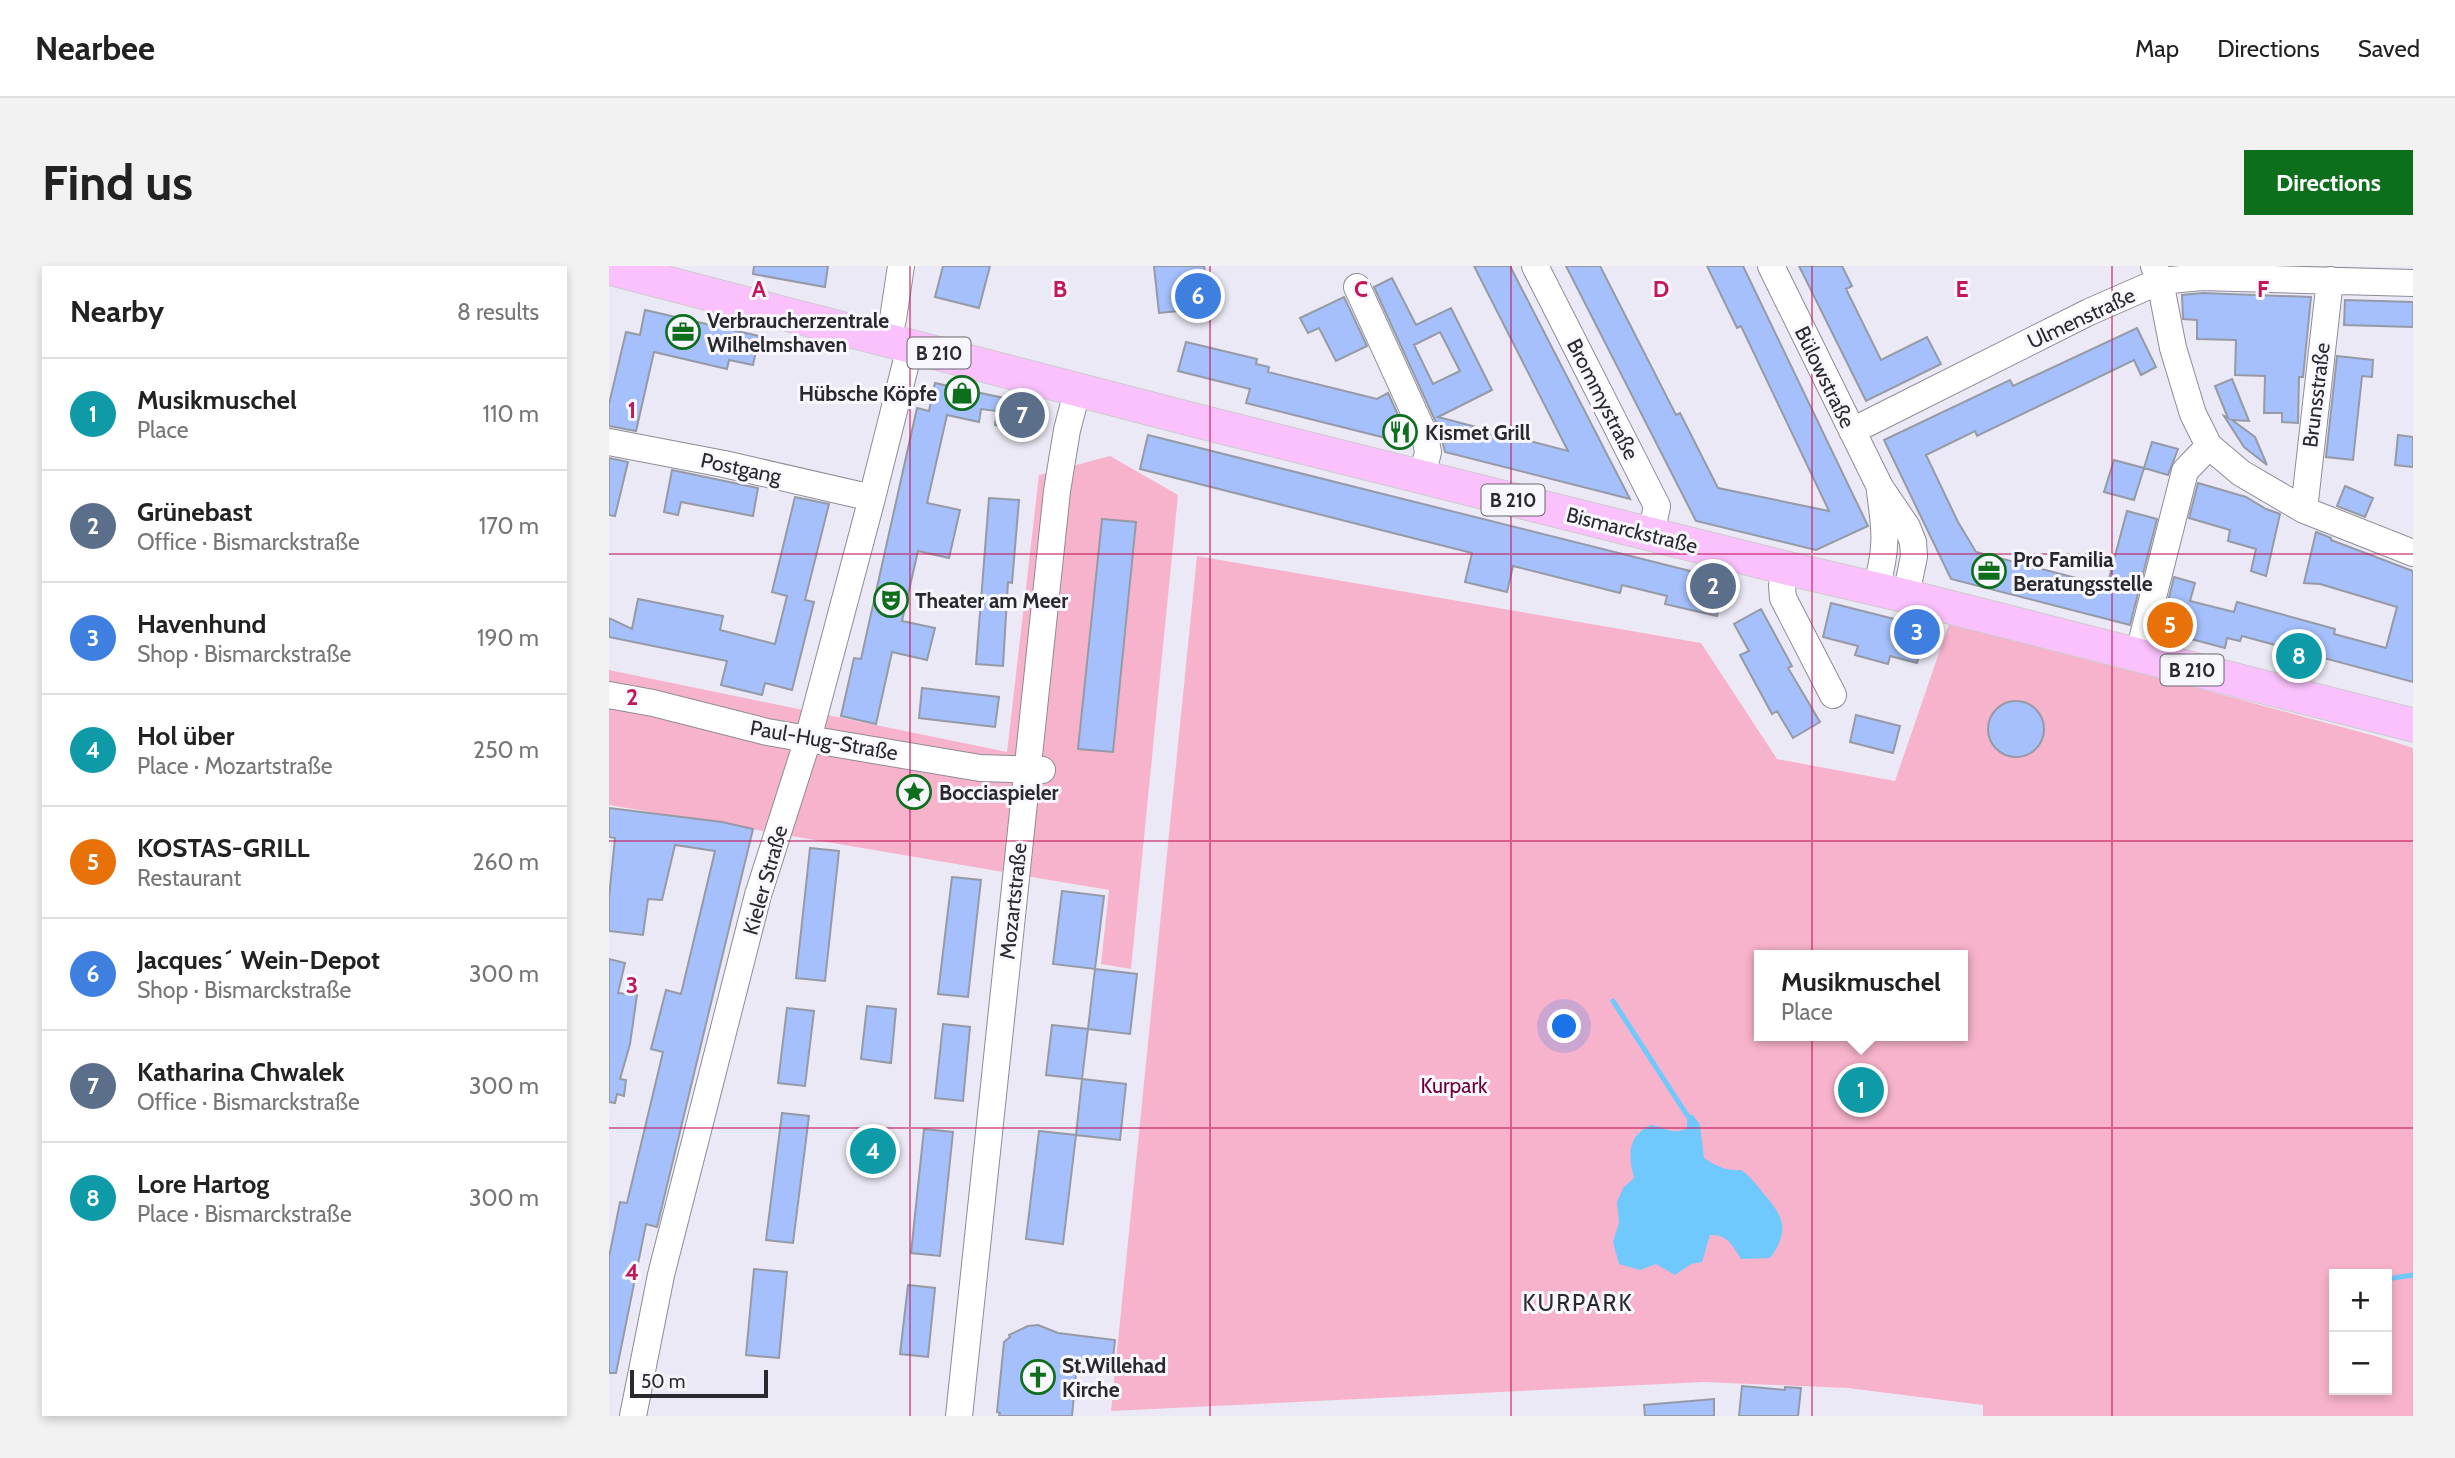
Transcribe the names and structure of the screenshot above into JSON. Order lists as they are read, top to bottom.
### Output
{
  "streets": {
    "main road": ["B 210", "Bismarckstraße"],
    "street": [
      "Ulmenstraße",
      "Bülowstraße",
      "Brunsstraße",
      "Brommystraße",
      "Postgang",
      "Paul-Hug-Straße",
      "Kieler Straße",
      "Mozartstraße"
    ]
  },
  "crossings": [
    ["Ulmenstraße", "Bülowstraße"],
    ["Ulmenstraße", "Brunsstraße"],
    ["Bülowstraße", "Bismarckstraße"],
    ["Brommystraße", "Bismarckstraße"],
    ["Postgang", "Kieler Straße"],
    ["Bismarckstraße", "Kieler Straße"],
    ["Bismarckstraße", "Mozartstraße"],
    ["Paul-Hug-Straße", "Kieler Straße"],
    ["Paul-Hug-Straße", "Mozartstraße"]
  ],
  "districts": ["KURPARK"],
  "parks": ["Kurpark"],
  "places": {
    "office": ["Verbraucherzentrale Wilhelmshaven", "Pro Familia Beratungsstelle"],
    "shop": ["Hübsche Köpfe"],
    "restaurant": ["Kismet Grill"],
    "theatre": ["Theater am Meer"],
    "place": ["Bocciaspieler"],
    "church": ["St.Willehad Kirche"]
  },
  "scale_bar": "50 m",
  "page": {
    "header": "Nearbee",
    "nav": ["Map", "Directions", "Saved"],
    "buttons": "Directions",
    "title": "Find us",
    "heading": ["Nearby", "8 results"],
    "pins": [
      "6",
      "7",
      "2",
      "5",
      "3",
      "8",
      "1",
      "4"
    ],
    "list": [
      {
        "mark": "1",
        "name": "Musikmuschel",
        "note": "Place",
        "value": "110 m"
      },
      {
        "mark": "2",
        "name": "Grünebast",
        "note": "Office · Bismarckstraße",
        "value": "170 m"
      },
      {
        "mark": "3",
        "name": "Havenhund",
        "note": "Shop · Bismarckstraße",
        "value": "190 m"
      },
      {
        "mark": "4",
        "name": "Hol über",
        "note": "Place · Mozartstraße",
        "value": "250 m"
      },
      {
        "mark": "5",
        "name": "KOSTAS-GRILL",
        "note": "Restaurant",
        "value": "260 m"
      },
      {
        "mark": "6",
        "name": "Jacques´ Wein-Depot",
        "note": "Shop · Bismarckstraße",
        "value": "300 m"
      },
      {
        "mark": "7",
        "name": "Katharina Chwalek",
        "note": "Office · Bismarckstraße",
        "value": "300 m"
      },
      {
        "mark": "8",
        "name": "Lore Hartog",
        "note": "Place · Bismarckstraße",
        "value": "300 m"
      }
    ],
    "popup": ["Musikmuschel", "Place"],
    "map_buttons": ["+", "−"],
    "scale": "50 m"
  },
  "grid": {
    "columns": [
      "A",
      "B",
      "C",
      "D",
      "E",
      "F"
    ],
    "rows": [
      "1",
      "2",
      "3",
      "4"
    ]
  }
}
